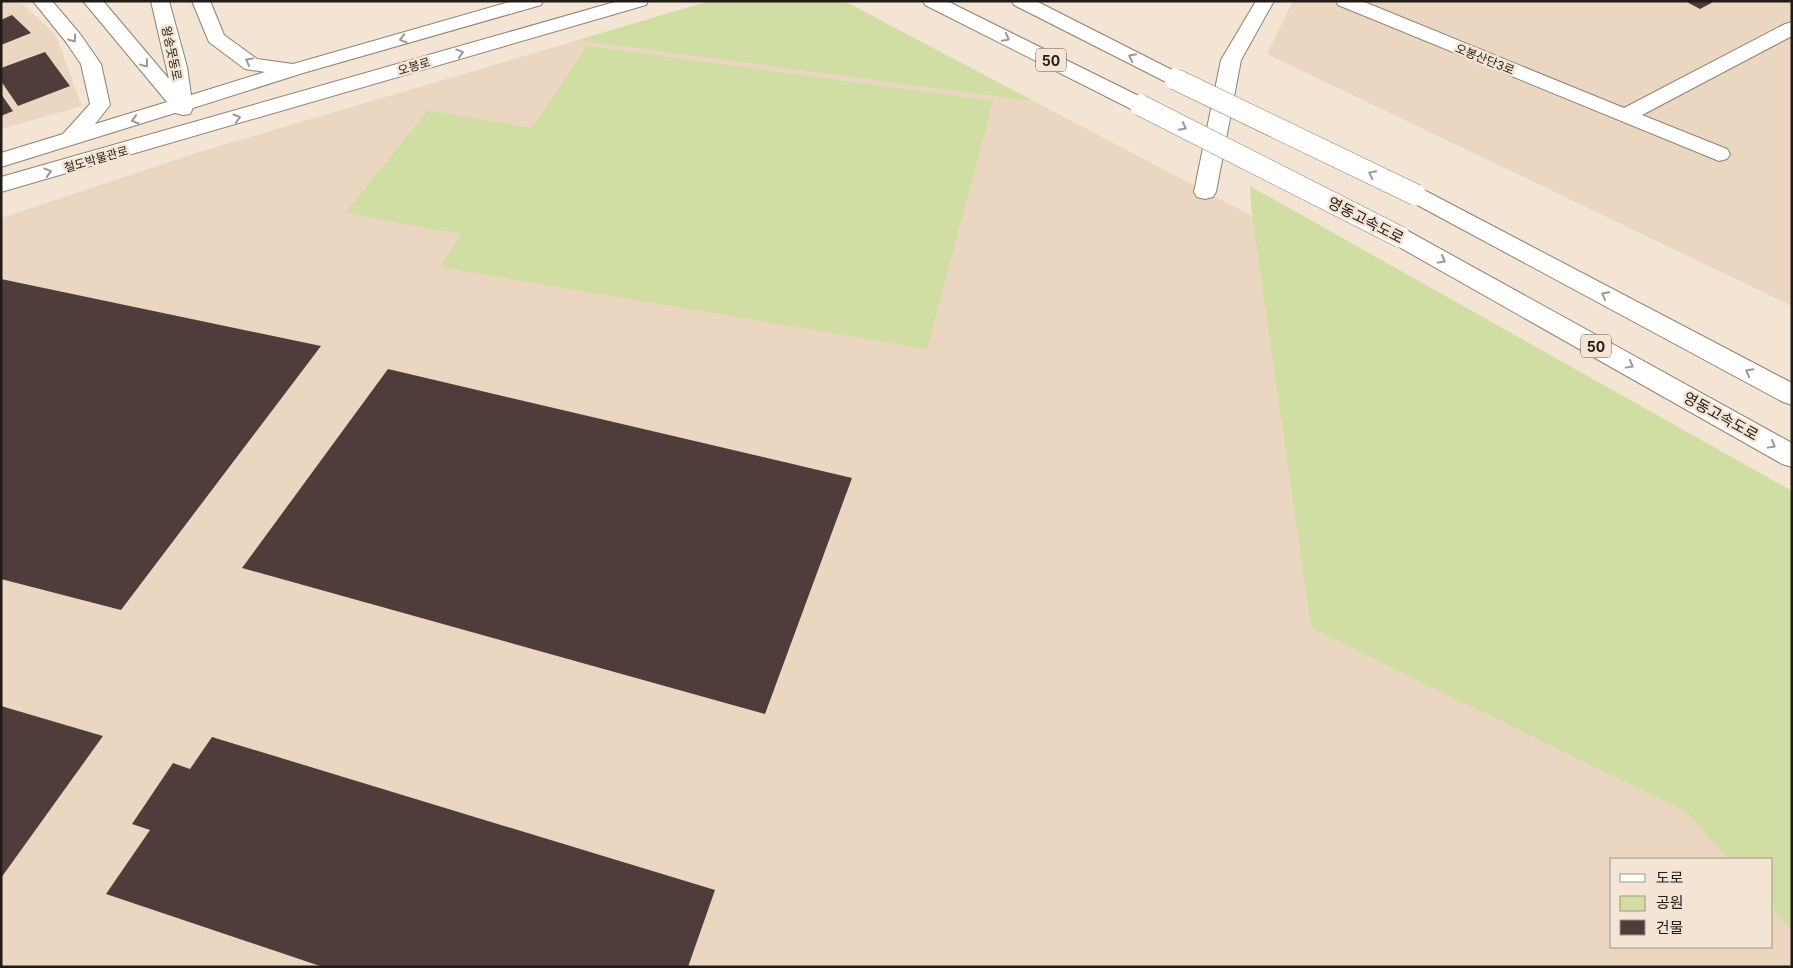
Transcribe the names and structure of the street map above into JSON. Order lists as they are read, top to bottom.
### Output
{
  "streets": {
    "main road": [
      "왕송못동로",
      "오봉산단3로",
      "50",
      "오봉로",
      "철도박물관로",
      "영동고속도로"
    ]
  },
  "crossings": [
    ["왕송못동로", "오봉로"],
    ["왕송못동로", "철도박물관로"],
    ["오봉로", "철도박물관로"]
  ],
  "one_way": ["왕송못동로"],
  "legend": ["도로", "공원", "건물"]
}
